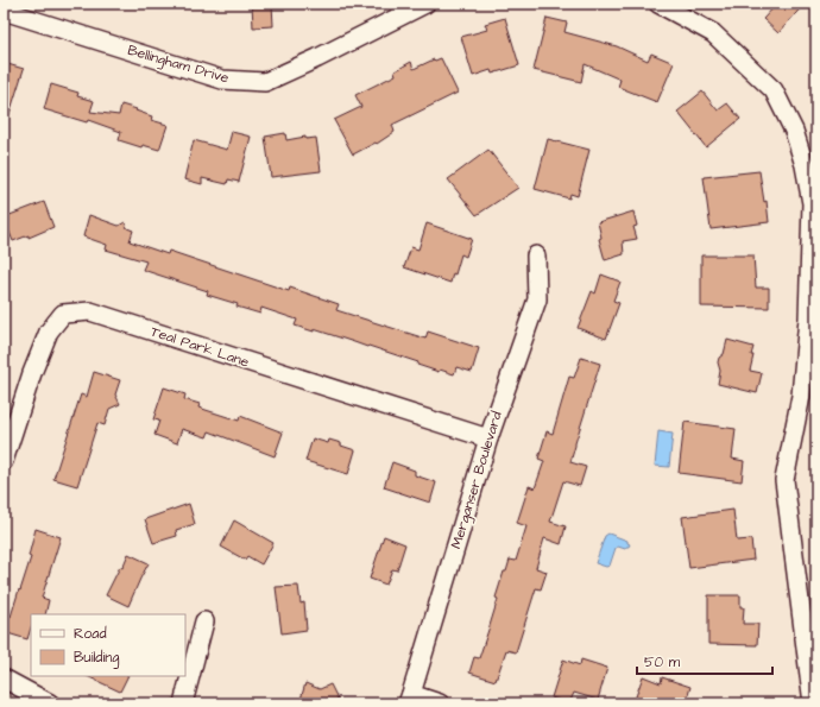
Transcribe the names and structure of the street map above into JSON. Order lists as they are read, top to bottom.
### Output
{
  "streets": {
    "street": ["Bellingham Drive", "Teal Park Lane", "Merganser Boulevard"]
  },
  "crossings": [
    ["Teal Park Lane", "Merganser Boulevard"]
  ],
  "legend": ["Road", "Building"],
  "scale_bar": "50 m"
}
